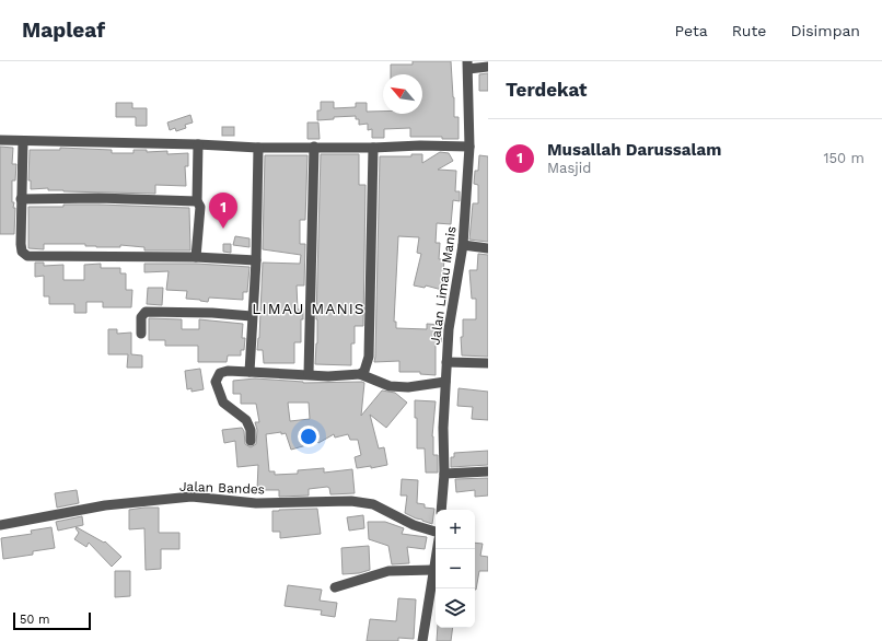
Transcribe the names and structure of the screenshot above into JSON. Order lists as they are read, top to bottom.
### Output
{
  "streets": {
    "street": ["Jalan Limau Manis", "Jalan Bandes"]
  },
  "districts": ["LIMAU MANIS"],
  "scale_bar": "50 m",
  "north": "top left",
  "page": {
    "header": "Mapleaf",
    "nav": ["Peta", "Rute", "Disimpan"],
    "heading": "Terdekat",
    "list": [
      {
        "mark": "1",
        "name": "Musallah Darussalam",
        "note": "Masjid",
        "value": "150 m"
      }
    ],
    "pins": "1",
    "map_buttons": ["+", "−"],
    "scale": "50 m"
  }
}
